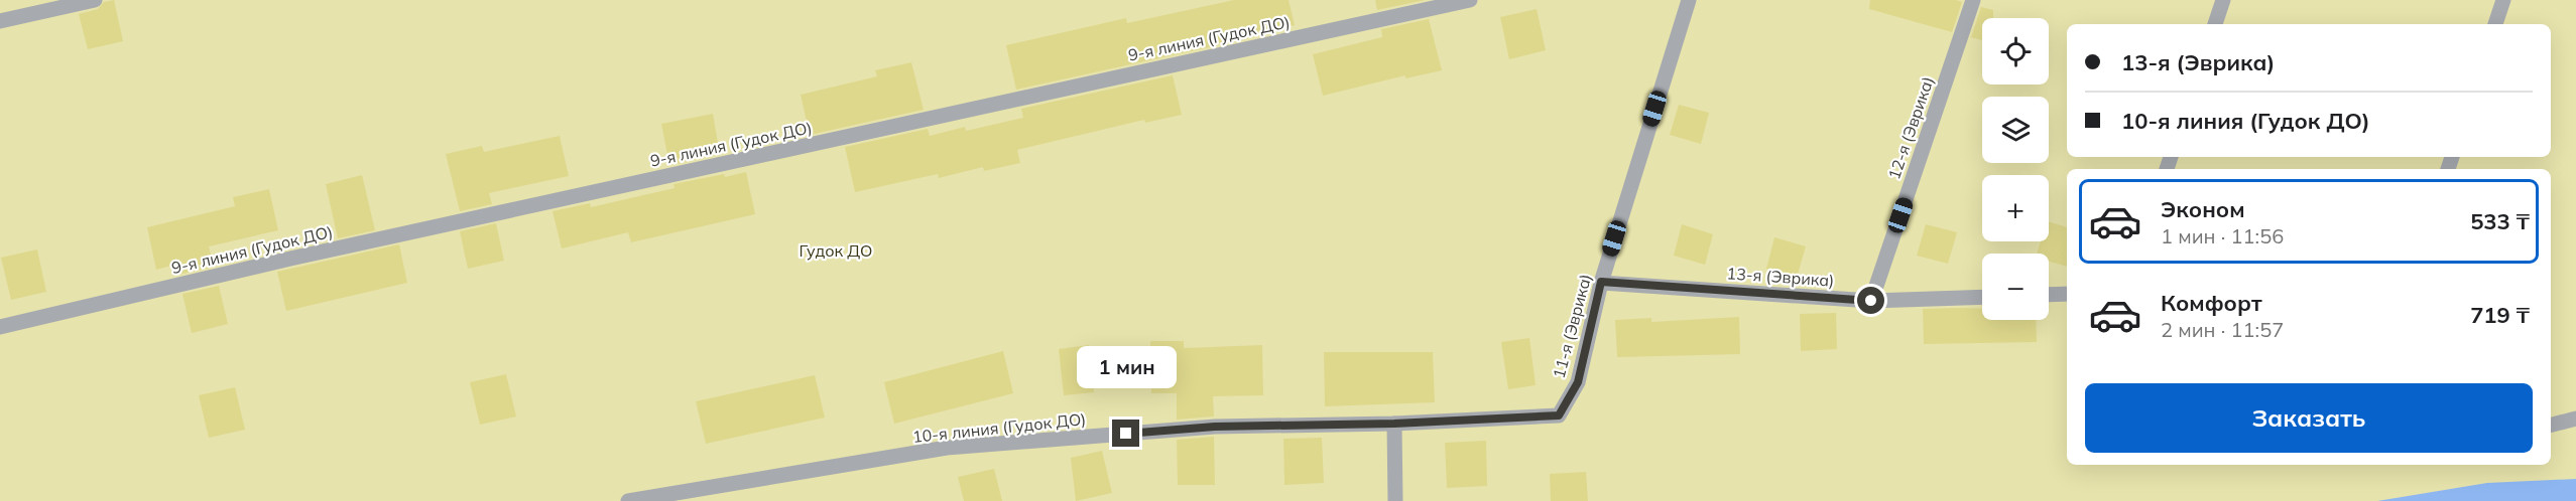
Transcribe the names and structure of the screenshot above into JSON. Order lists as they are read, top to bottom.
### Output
{
  "streets": {
    "lane": [
      "9-я линия (Гудок ДО)",
      "12-я (Эврика)",
      "13-я (Эврика)",
      "11-я (Эврика)",
      "10-я линия (Гудок ДО)"
    ]
  },
  "crossings": [
    ["12-я (Эврика)", "13-я (Эврика)"],
    ["13-я (Эврика)", "11-я (Эврика)"],
    ["11-я (Эврика)", "10-я линия (Гудок ДО)"]
  ],
  "parks": ["Гудок ДО"],
  "page": {
    "map_buttons": ["+", "−"],
    "banner": ["13-я (Эврика)", "10-я линия (Гудок ДО)"],
    "list": [
      {
        "name": "Эконом",
        "note": "1 мин · 11:56",
        "value": "533 ₸"
      },
      {
        "name": "Комфорт",
        "note": "2 мин · 11:57",
        "value": "719 ₸"
      }
    ],
    "bubble": "1 мин",
    "buttons": "Заказать"
  }
}
